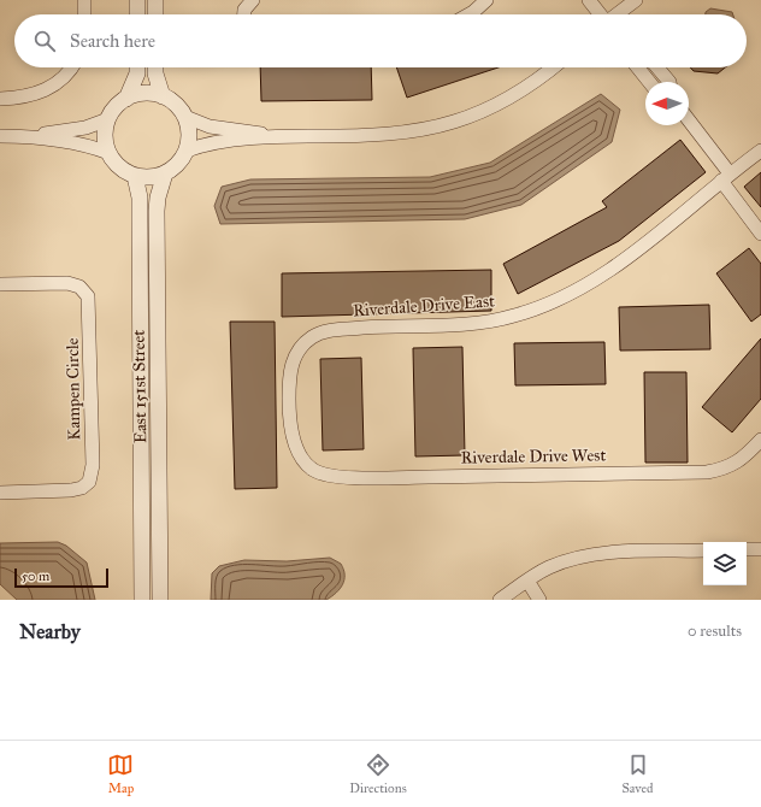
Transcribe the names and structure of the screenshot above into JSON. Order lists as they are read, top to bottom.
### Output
{
  "streets": {
    "street": [
      "Riverdale Drive East",
      "East 151st Street",
      "Kampen Circle",
      "Riverdale Drive West"
    ]
  },
  "crossings": [
    ["Riverdale Drive East", "Riverdale Drive West"]
  ],
  "scale_bar": "50 m",
  "north": "left",
  "page": {
    "search": "Search here",
    "scale": "50 m",
    "heading": ["Nearby", "0 results"],
    "nav": ["Map", "Directions", "Saved"]
  }
}
